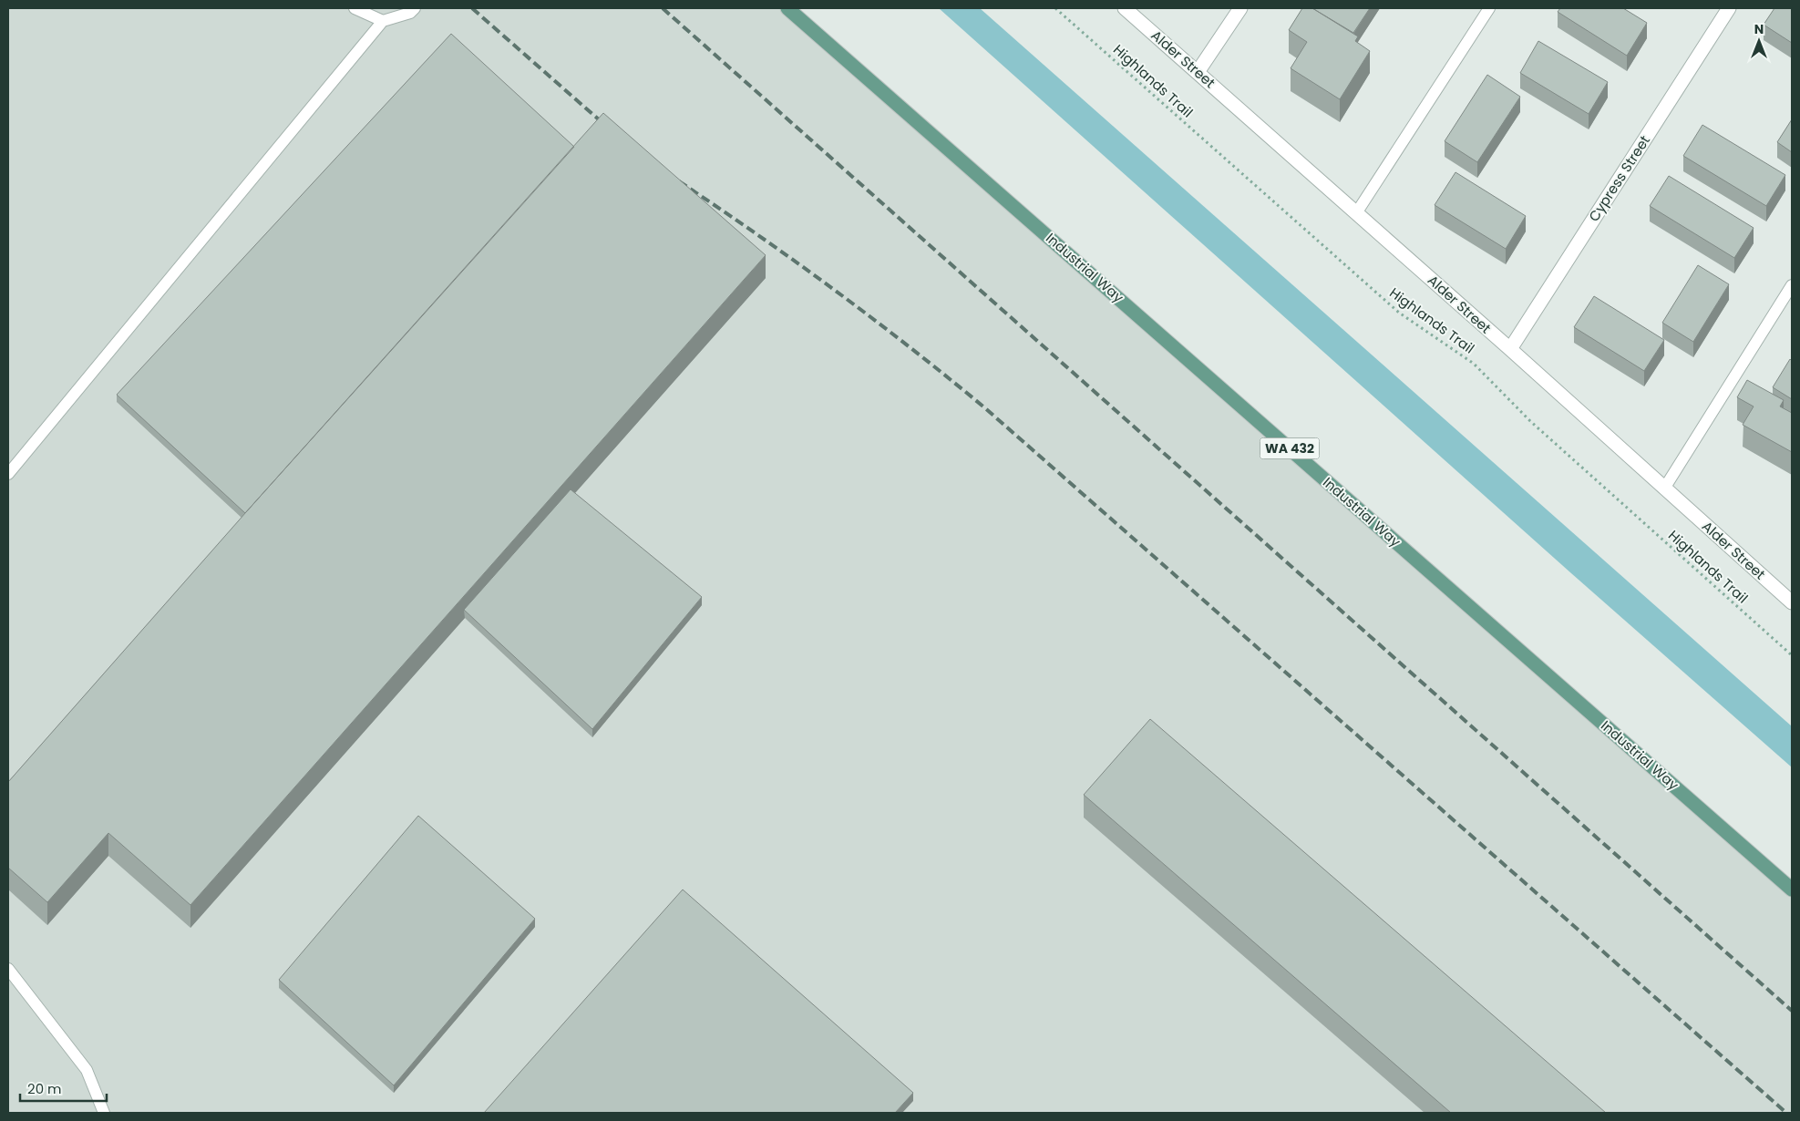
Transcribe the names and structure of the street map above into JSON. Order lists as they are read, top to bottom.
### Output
{
  "streets": {
    "main road": ["Industrial Way", "WA 432"],
    "street": ["Alder Street", "Cypress Street"],
    "path": ["Highlands Trail"]
  },
  "crossings": [
    ["Alder Street", "Cypress Street"]
  ],
  "scale_bar": "20 m",
  "north": "top"
}
